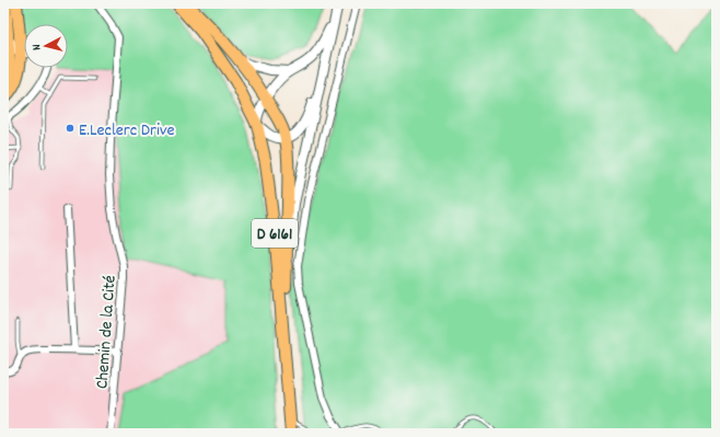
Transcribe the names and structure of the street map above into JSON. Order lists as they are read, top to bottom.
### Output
{
  "streets": {
    "main road": ["D 6161"],
    "street": ["Chemin de la Cité"]
  },
  "places": ["E.Leclerc Drive"],
  "north": "left"
}
